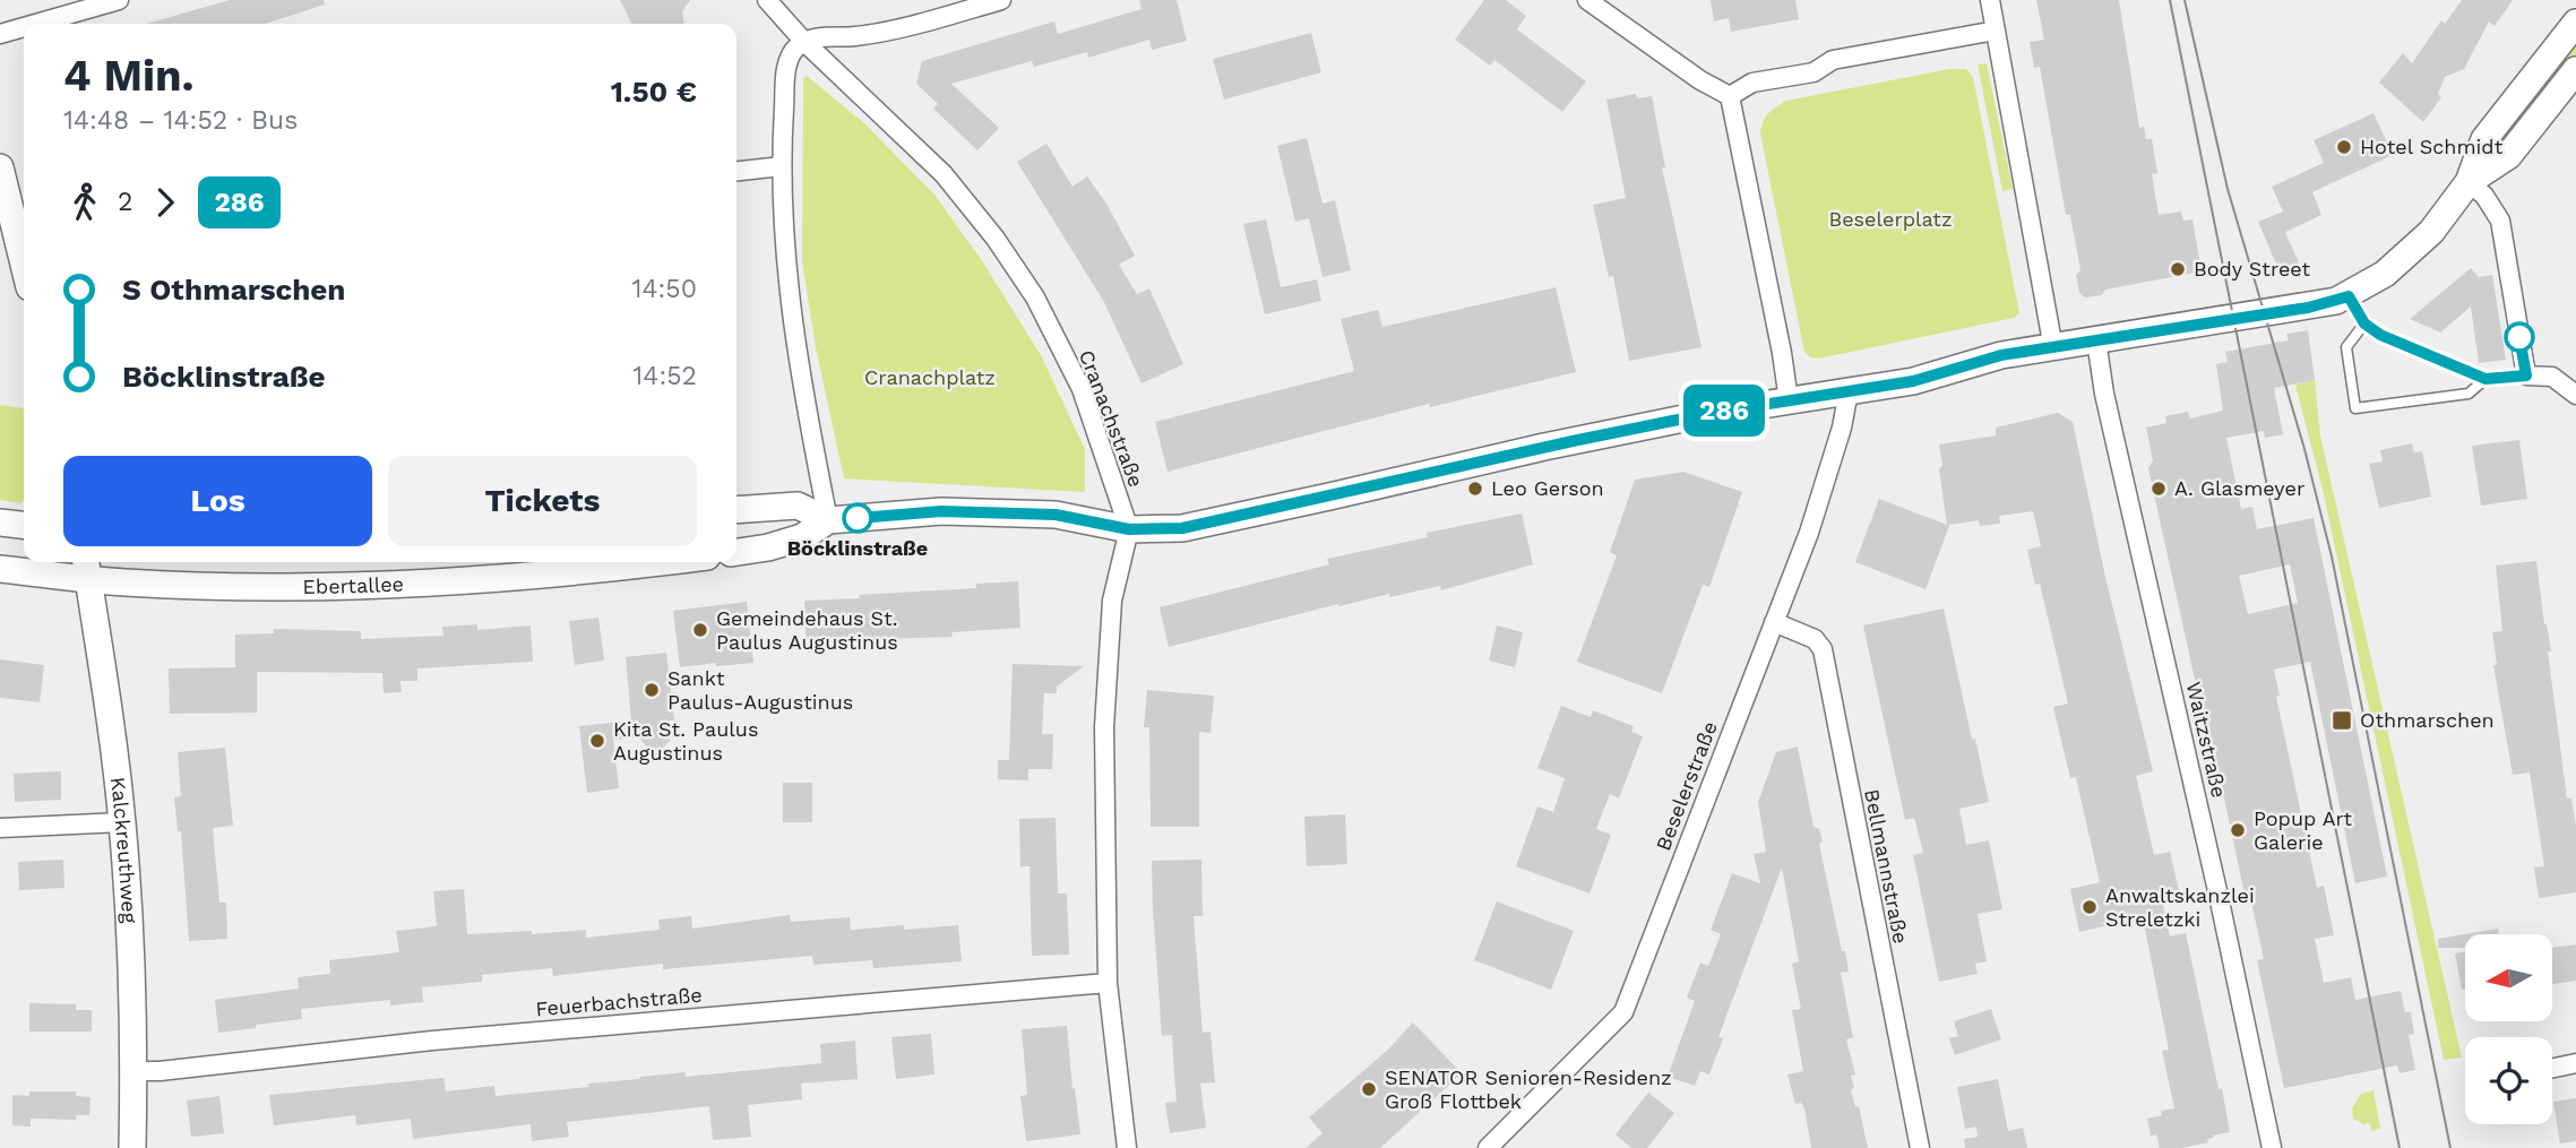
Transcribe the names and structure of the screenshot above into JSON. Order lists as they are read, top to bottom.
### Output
{
  "streets": {
    "main road": ["Ebertallee", "Kalckreuthweg"],
    "street": [
      "Cranachstraße",
      "Waitzstraße",
      "Beselerstraße",
      "Bellmannstraße",
      "Feuerbachstraße"
    ]
  },
  "crossings": [
    ["Ebertallee", "Kalckreuthweg"],
    ["Beselerstraße", "Bellmannstraße"],
    ["Kalckreuthweg", "Feuerbachstraße"]
  ],
  "parks": ["Beselerplatz", "Cranachplatz"],
  "places": {
    "other": [
      "Hotel Schmidt",
      "Body Street",
      "Leo Gerson",
      "A. Glasmeyer",
      "Böcklinstraße",
      "Gemeindehaus St. Paulus Augustinus",
      "Sankt Paulus-Augustinus",
      "Kita St. Paulus Augustinus",
      "Popup Art Galerie",
      "Anwaltskanzlei Streletzki",
      "SENATOR Senioren-Residenz Groß Flottbek"
    ],
    "transit": ["Othmarschen"]
  },
  "lines": ["bus line 286"],
  "north": "left",
  "page": {
    "on_map": "286",
    "heading": ["4 Min.", "14:48 – 14:52 · Bus", "1.50 €"],
    "legs": ["2", "286"],
    "list": [
      {
        "name": "S Othmarschen",
        "value": "14:50"
      },
      {
        "name": "Böcklinstraße",
        "value": "14:52"
      }
    ],
    "buttons": ["Los", "Tickets"]
  }
}
